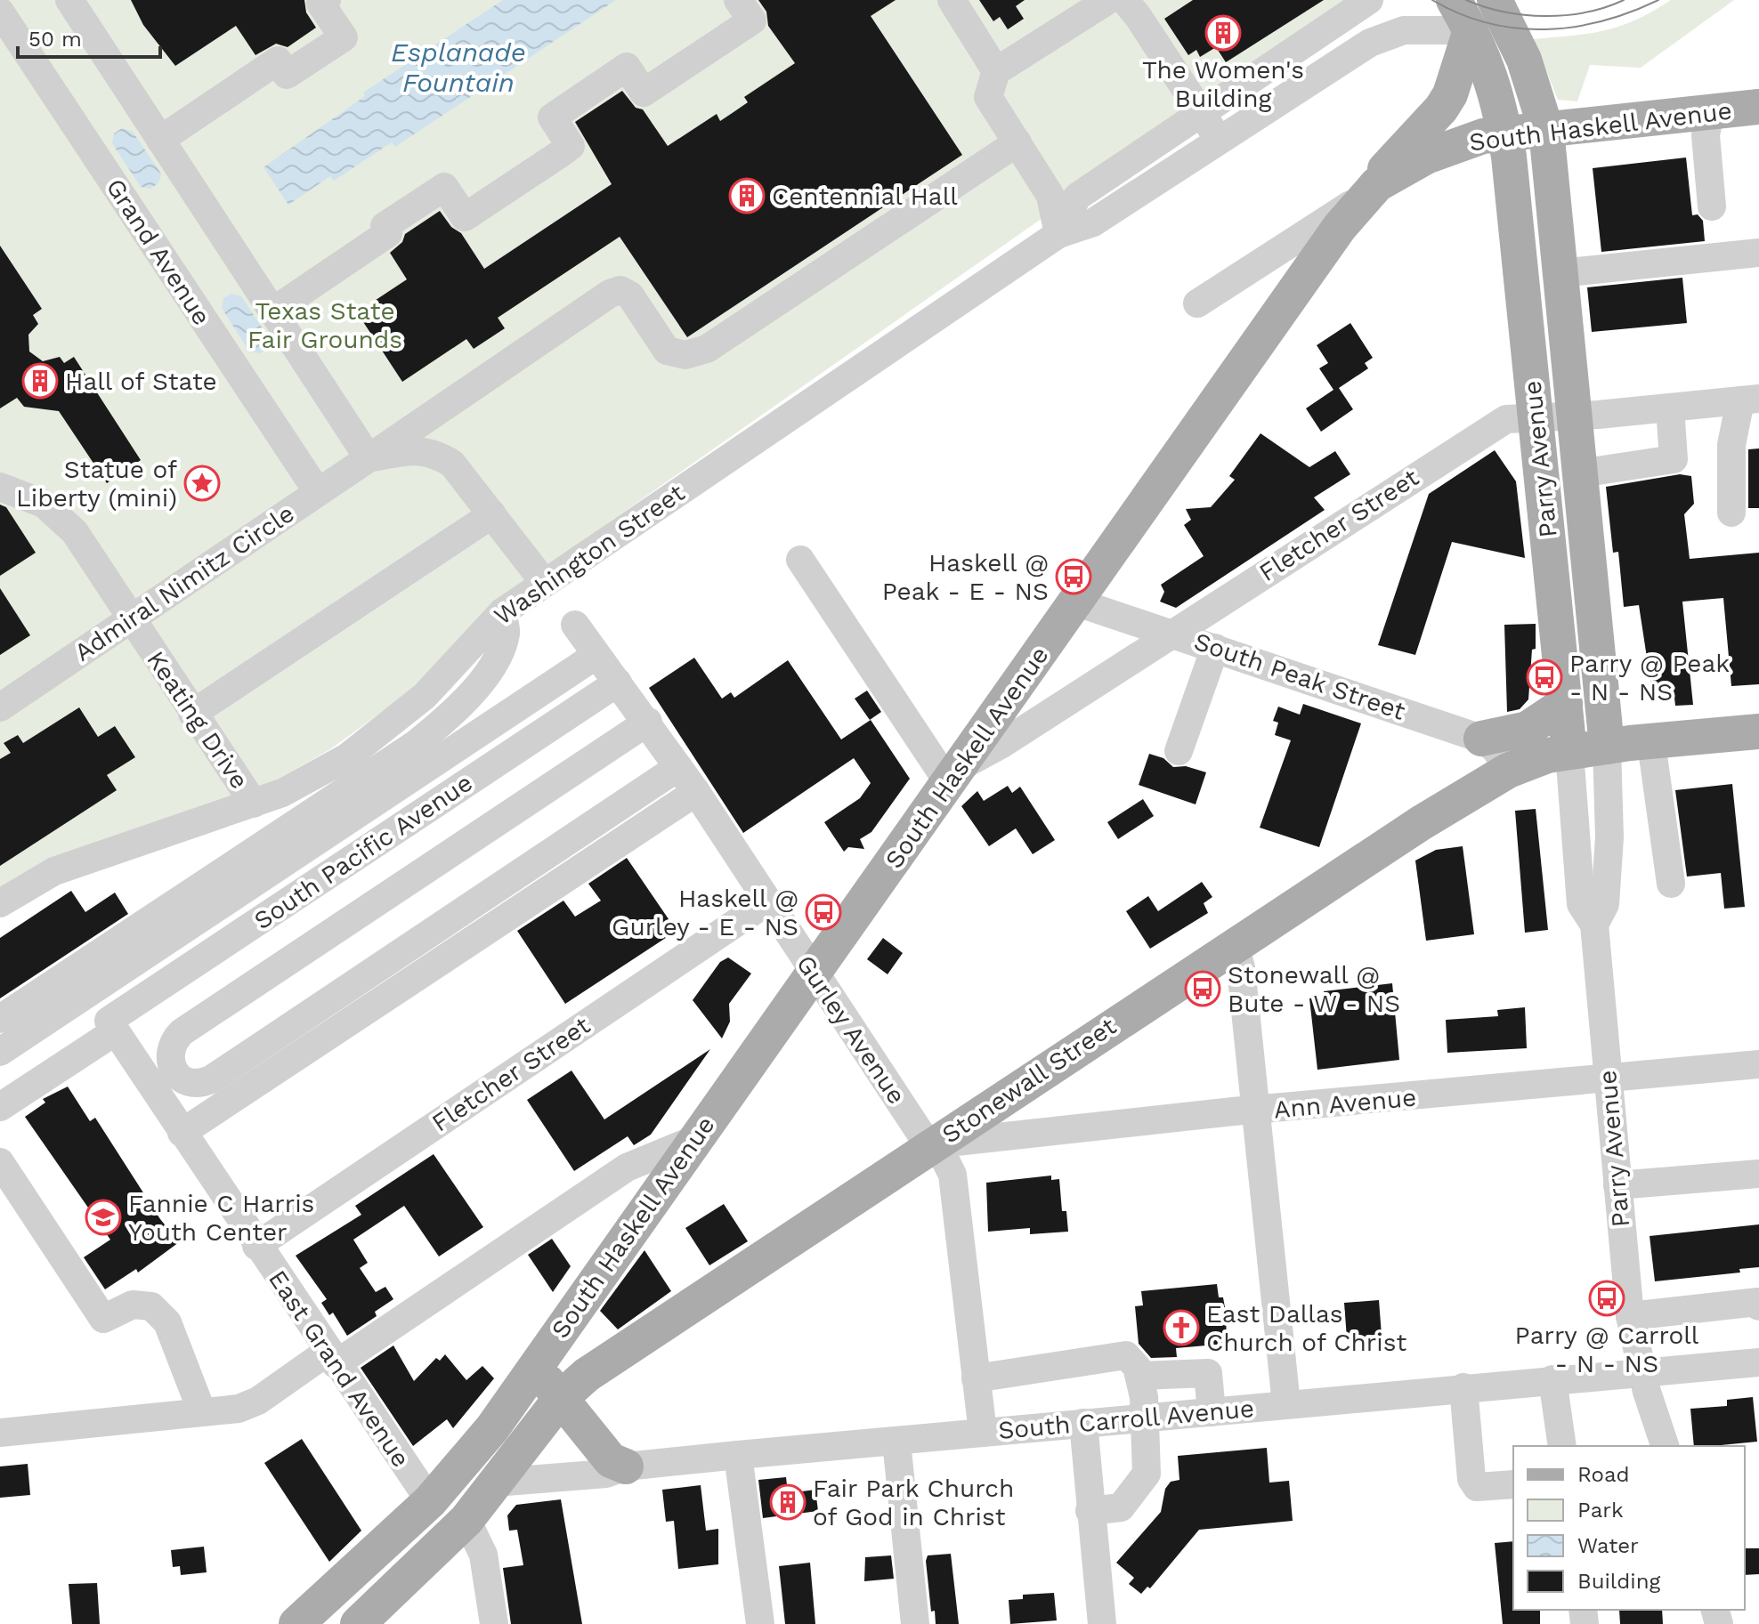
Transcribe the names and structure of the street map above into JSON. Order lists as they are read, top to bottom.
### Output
{
  "streets": {
    "main road": ["South Haskell Avenue", "Parry Avenue", "Stonewall Street"],
    "street": [
      "Grand Avenue",
      "Fletcher Street",
      "Washington Street",
      "Admiral Nimitz Circle",
      "South Peak Street",
      "Keating Drive",
      "South Pacific Avenue",
      "Gurley Avenue",
      "Ann Avenue",
      "East Grand Avenue",
      "South Carroll Avenue"
    ]
  },
  "crossings": [
    ["South Haskell Avenue", "Parry Avenue"],
    ["South Haskell Avenue", "Fletcher Street"],
    ["South Haskell Avenue", "South Peak Street"],
    ["South Haskell Avenue", "Gurley Avenue"],
    ["South Haskell Avenue", "East Grand Avenue"],
    ["Grand Avenue", "Admiral Nimitz Circle"],
    ["Parry Avenue", "Fletcher Street"],
    ["Parry Avenue", "Washington Street"],
    ["Parry Avenue", "Stonewall Street"],
    ["Parry Avenue", "Ann Avenue"],
    ["Parry Avenue", "South Carroll Avenue"],
    ["Fletcher Street", "South Peak Street"],
    ["Fletcher Street", "Gurley Avenue"],
    ["Fletcher Street", "East Grand Avenue"],
    ["Washington Street", "Admiral Nimitz Circle"],
    ["Washington Street", "Keating Drive"],
    ["Admiral Nimitz Circle", "Keating Drive"],
    ["South Peak Street", "Stonewall Street"],
    ["South Pacific Avenue", "Gurley Avenue"],
    ["South Pacific Avenue", "East Grand Avenue"],
    ["Gurley Avenue", "Stonewall Street"],
    ["Gurley Avenue", "Ann Avenue"],
    ["Gurley Avenue", "South Carroll Avenue"],
    ["Stonewall Street", "Ann Avenue"],
    ["Stonewall Street", "South Carroll Avenue"]
  ],
  "water": ["Esplanade Fountain"],
  "parks": ["Texas State Fair Grounds"],
  "places": {
    "building": [
      "The Women's Building",
      "Centennial Hall",
      "Hall of State",
      "Fair Park Church of God in Christ"
    ],
    "place": ["Statue of Liberty (mini)"],
    "bus stop": [
      "Haskell @ Peak - E - NS",
      "Parry @ Peak - N - NS",
      "Haskell @ Gurley - E - NS",
      "Stonewall @ Bute - W - NS",
      "Parry @ Carroll - N - NS"
    ],
    "school or university": ["Fannie C Harris Youth Center"],
    "church": ["East Dallas Church of Christ"]
  },
  "legend": [
    "Road",
    "Park",
    "Water",
    "Building"
  ],
  "scale_bar": "50 m"
}
